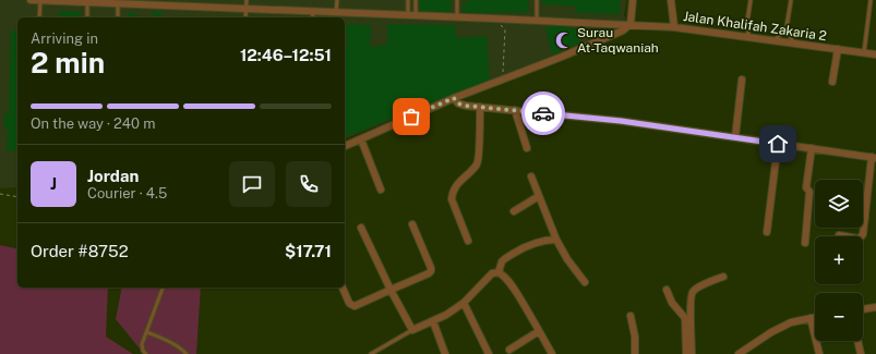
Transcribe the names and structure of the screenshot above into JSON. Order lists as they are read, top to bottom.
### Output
{
  "streets": {
    "street": ["Jalan Khalifah Zakaria 2"]
  },
  "places": {
    "mosque": ["Surau At-Taqwaniah"]
  },
  "page": {
    "heading": ["2 min", "Arriving in", "12:46–12:51"],
    "panel": [
      "Jordan",
      "Courier · 4.5",
      "Order #8752",
      "$17.71"
    ],
    "bar": "On the way · 240 m",
    "round": "J",
    "map_buttons": ["+", "−"]
  }
}
